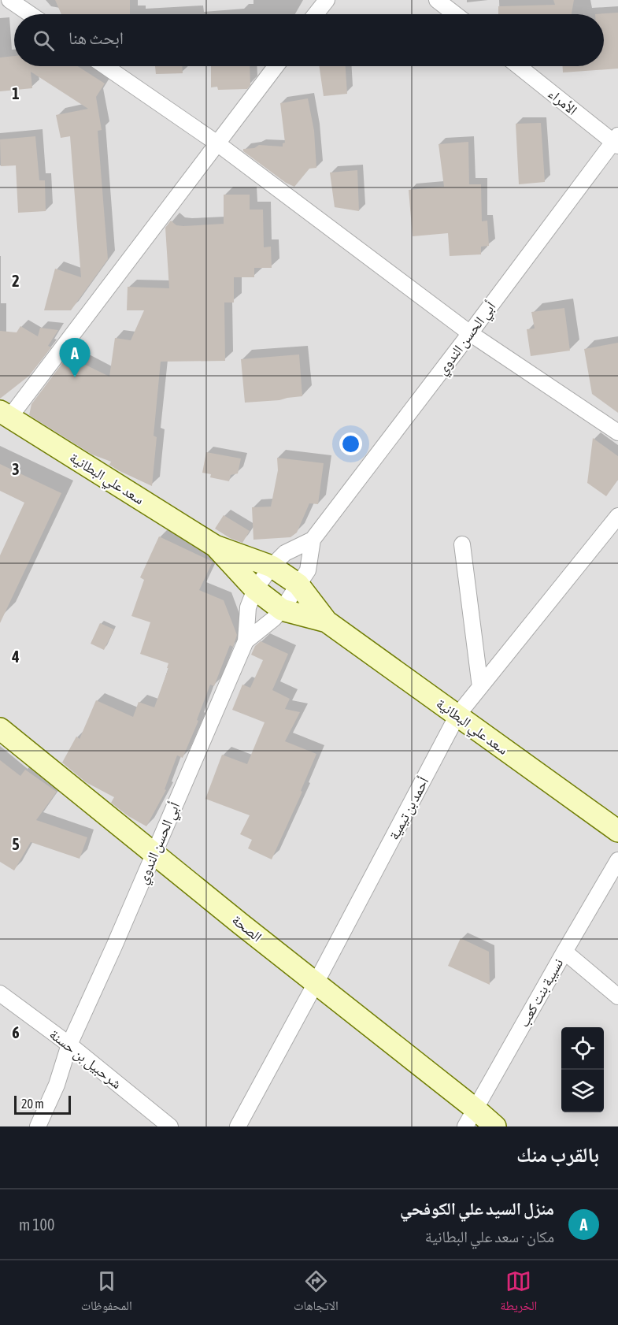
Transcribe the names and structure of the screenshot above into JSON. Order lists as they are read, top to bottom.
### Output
{
  "streets": {
    "main road": ["سعد علي البطانية", "الصحة"],
    "street": [
      "الأمراء",
      "أبي الحسن الندوي",
      "أحمد بن تيمية",
      "نسيبة بنت كعب",
      "شرحبيل بن حسنة"
    ]
  },
  "crossings": [
    ["الأمراء", "أبي الحسن الندوي"],
    ["أبي الحسن الندوي", "سعد علي البطانية"],
    ["أبي الحسن الندوي", "الصحة"],
    ["أبي الحسن الندوي", "شرحبيل بن حسنة"],
    ["سعد علي البطانية", "أحمد بن تيمية"],
    ["أحمد بن تيمية", "الصحة"],
    ["الصحة", "نسيبة بنت كعب"]
  ],
  "scale_bar": "20 m",
  "page": {
    "search": "ابحث هنا",
    "pins": "A",
    "scale": "20 m",
    "heading": "بالقرب منك",
    "list": [
      {
        "mark": "A",
        "name": "منزل السيد علي الكوفحي",
        "note": "مكان · سعد علي البطانية",
        "value": "100 m"
      }
    ],
    "nav": ["الخريطة", "الاتجاهات", "المحفوظات"]
  },
  "grid": {
    "rows": [
      "1",
      "2",
      "3",
      "4",
      "5",
      "6"
    ]
  }
}
